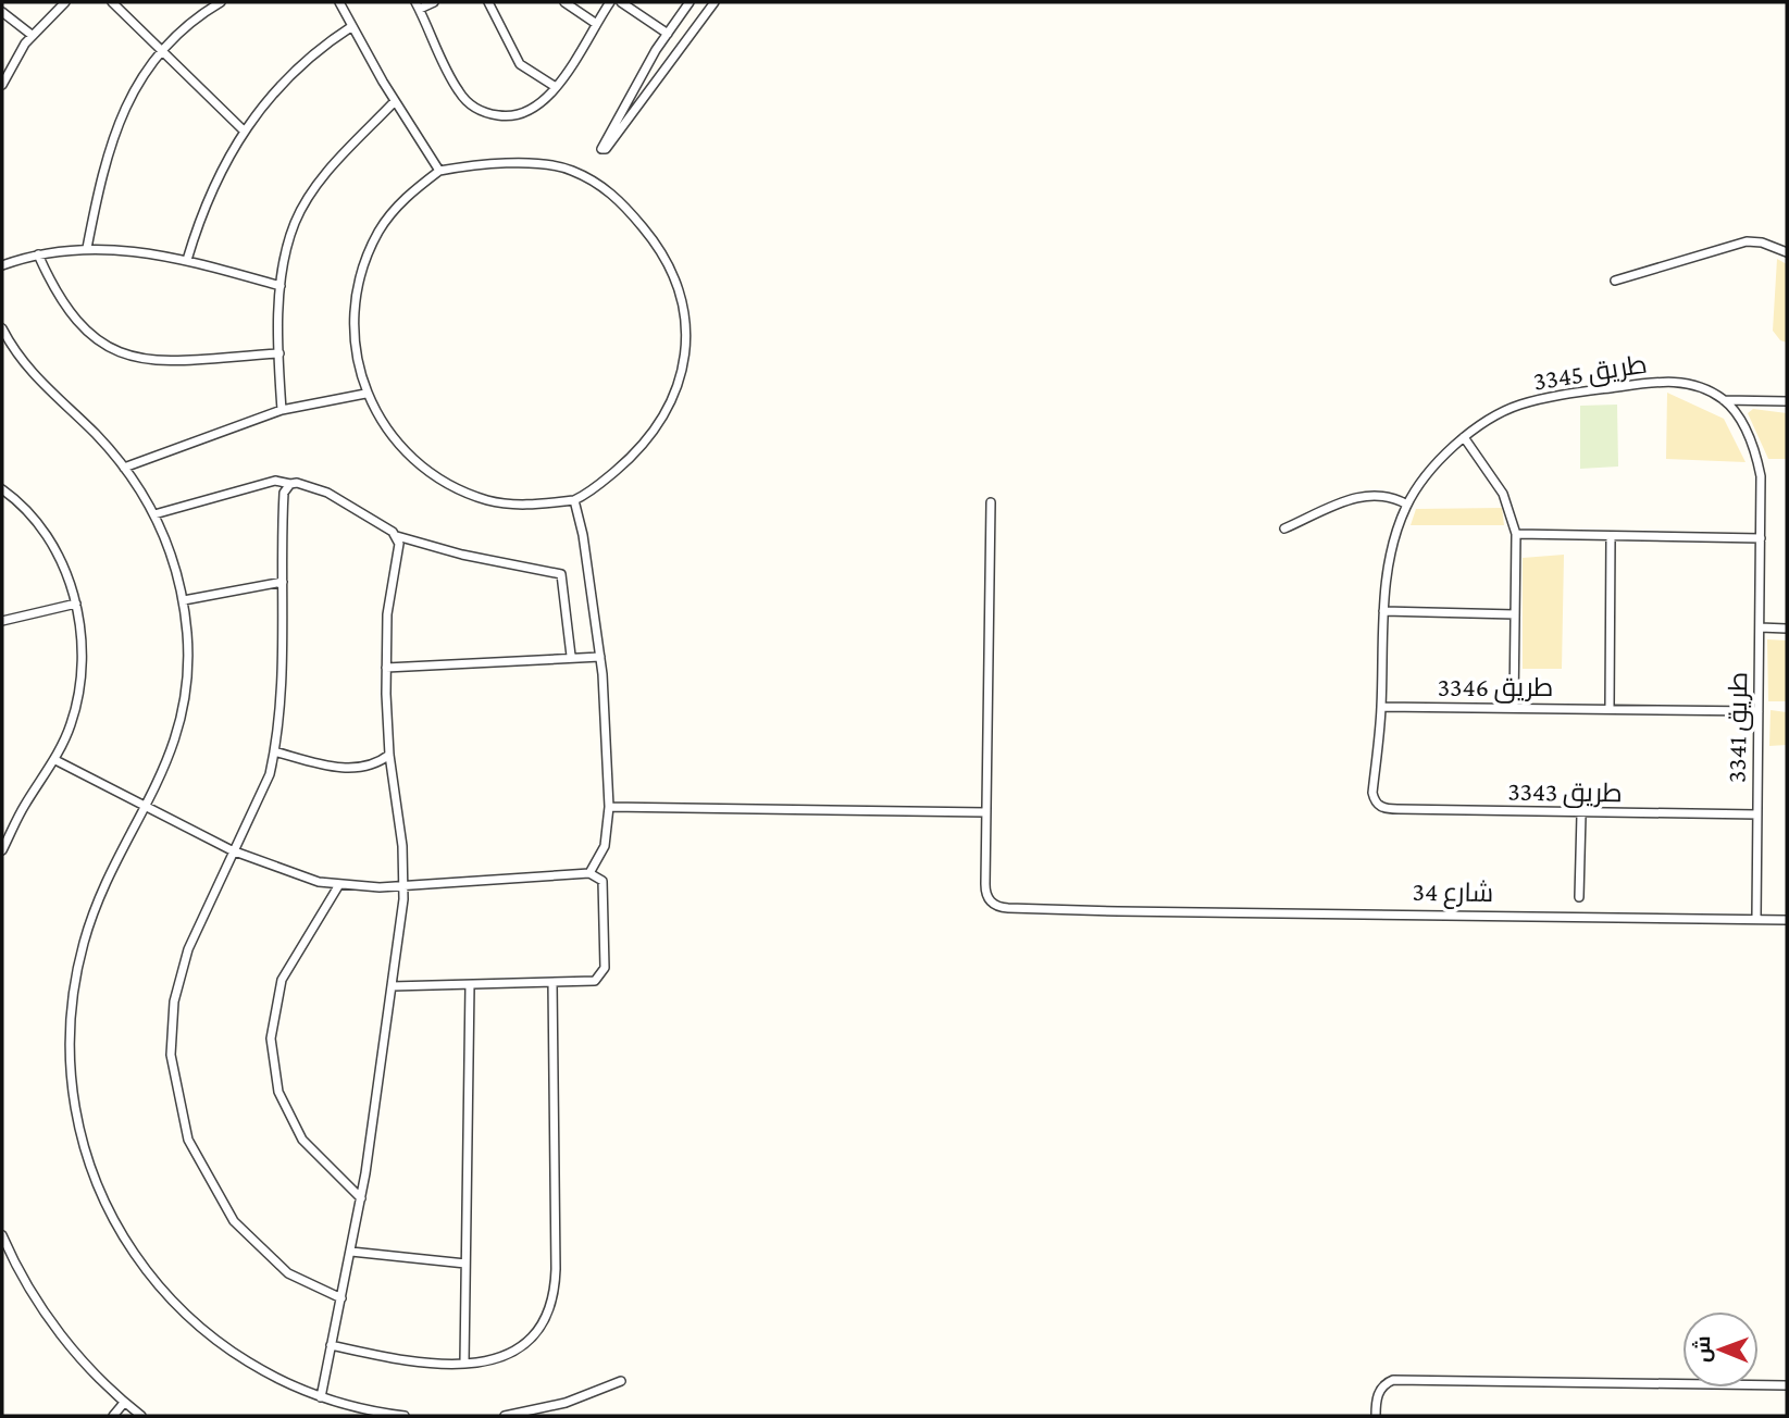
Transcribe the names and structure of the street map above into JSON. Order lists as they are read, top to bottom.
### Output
{
  "streets": {
    "street": [
      "طريق 3345",
      "طريق 3346",
      "طريق 3341",
      "طريق 3343",
      "شارع 34"
    ]
  },
  "crossings": [
    ["طريق 3345", "طريق 3346"],
    ["طريق 3345", "طريق 3341"],
    ["طريق 3345", "طريق 3343"],
    ["طريق 3346", "طريق 3341"],
    ["طريق 3341", "طريق 3343"],
    ["طريق 3341", "شارع 34"]
  ],
  "north": "left"
}
